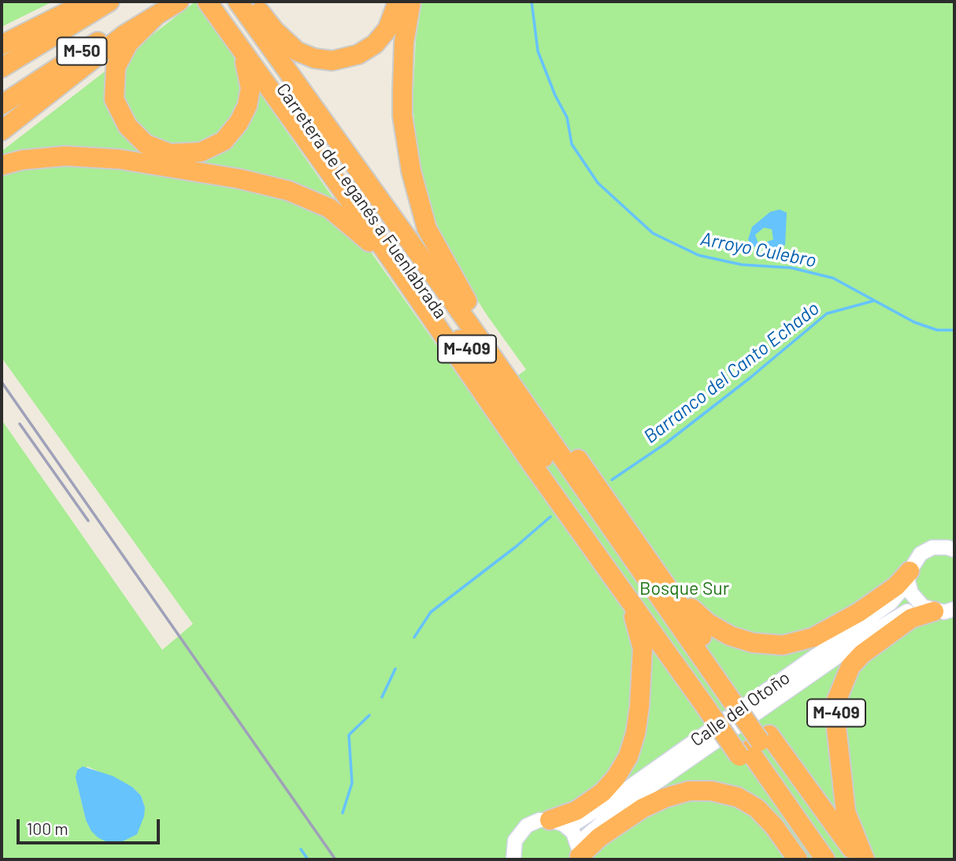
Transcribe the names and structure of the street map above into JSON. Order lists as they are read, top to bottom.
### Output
{
  "streets": {
    "highway": ["M-50", "Carretera de Leganés a Fuenlabrada", "M-409"],
    "street": ["Calle del Otoño"]
  },
  "crossings": [
    ["Carretera de Leganés a Fuenlabrada", "M-409"],
    ["M-409", "Calle del Otoño"]
  ],
  "water": ["Arroyo Culebro", "Barranco del Canto Echado"],
  "parks": ["Bosque Sur"],
  "scale_bar": "100 m"
}
